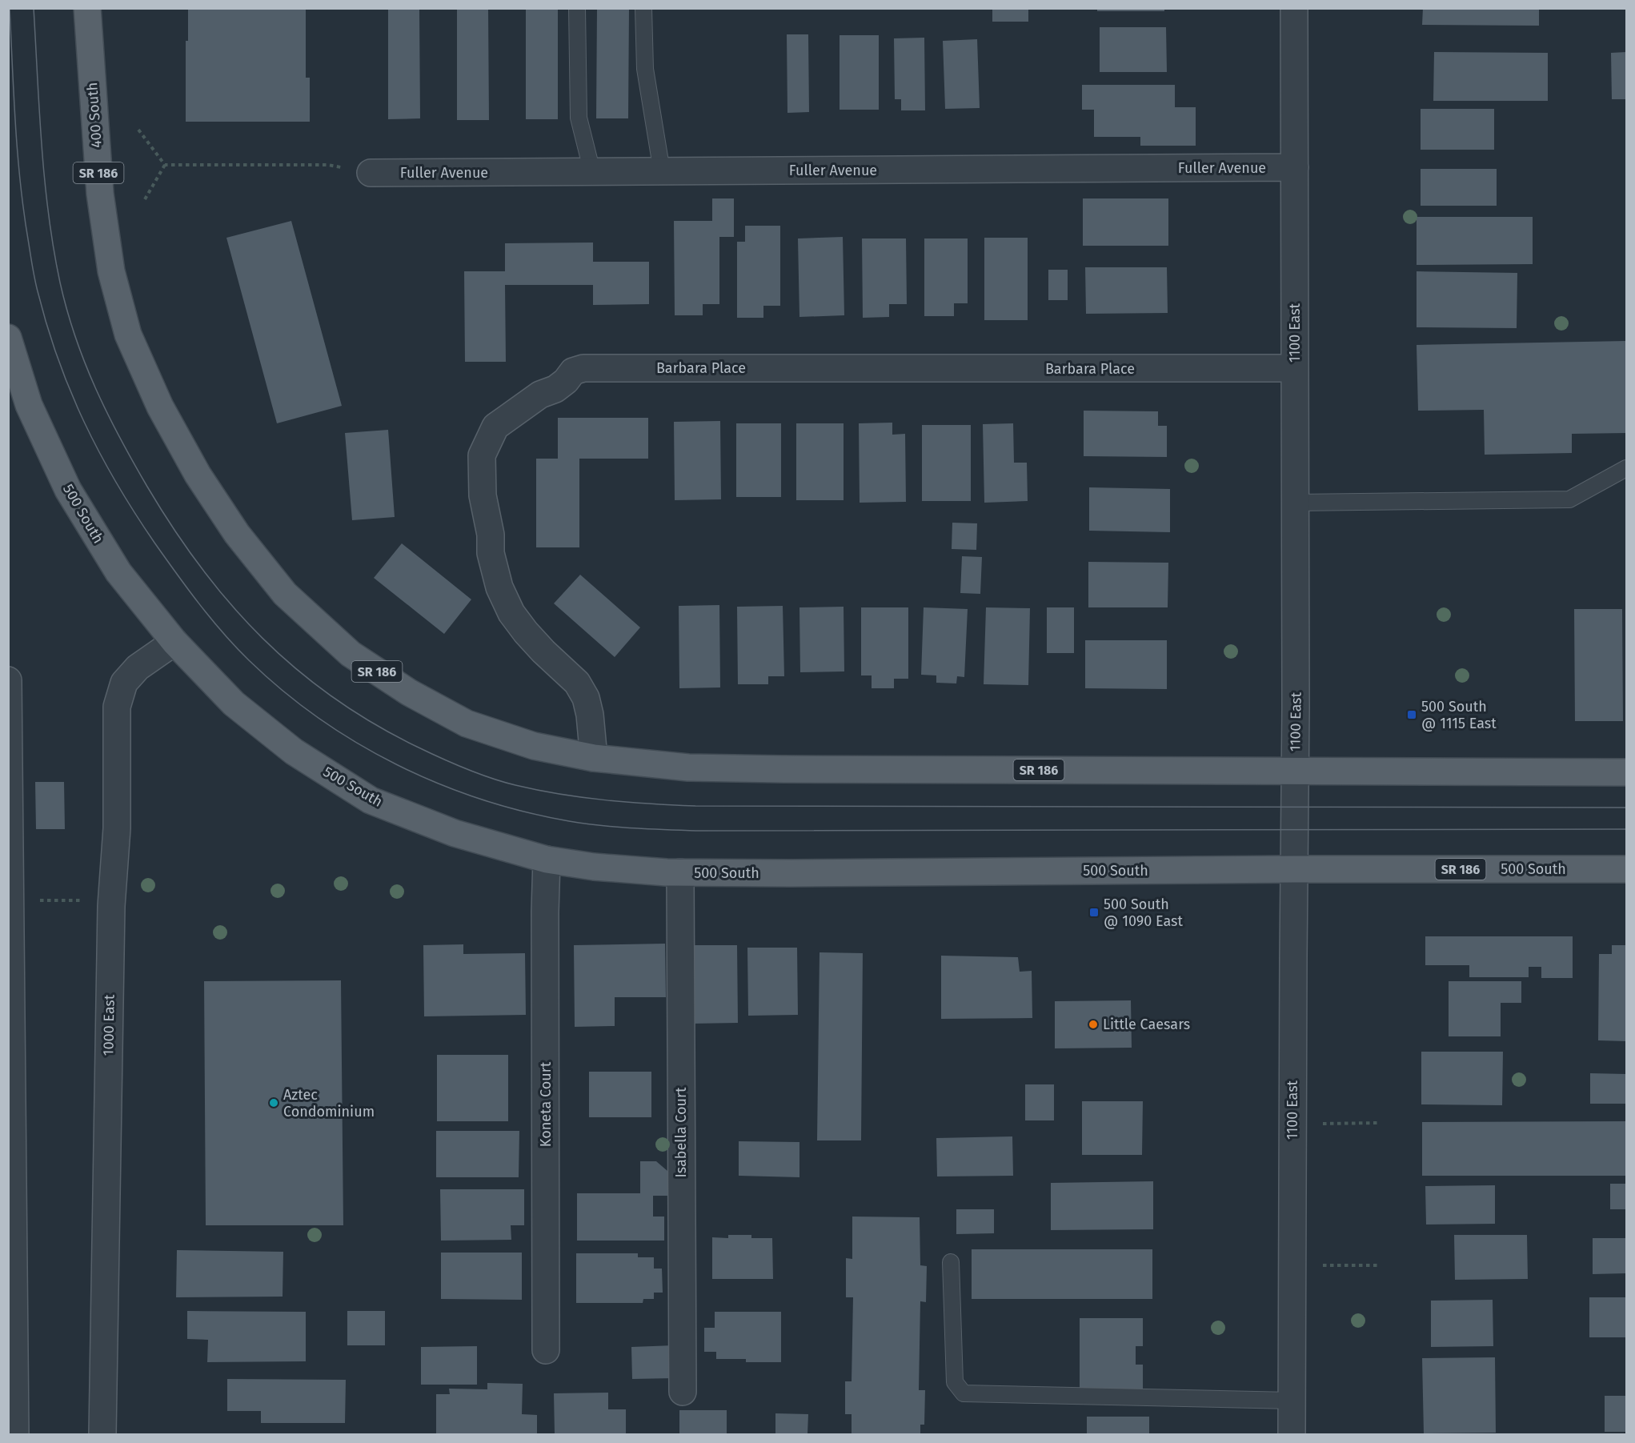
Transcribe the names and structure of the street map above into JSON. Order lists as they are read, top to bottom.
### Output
{
  "streets": {
    "main road": ["400 South", "SR 186", "500 South"],
    "street": [
      "Fuller Avenue",
      "1100 East",
      "Barbara Place",
      "1000 East",
      "Koneta Court",
      "Isabella Court"
    ]
  },
  "crossings": [
    ["400 South", "SR 186"],
    ["400 South", "Barbara Place"],
    ["Fuller Avenue", "1100 East"],
    ["SR 186", "1100 East"],
    ["SR 186", "Barbara Place"],
    ["1100 East", "Barbara Place"],
    ["1100 East", "500 South"],
    ["500 South", "1000 East"],
    ["500 South", "Koneta Court"],
    ["500 South", "Isabella Court"]
  ],
  "places": {
    "transit": ["500 South @ 1115 East", "500 South @ 1090 East"],
    "other": ["Little Caesars", "Aztec Condominium"]
  }
}
